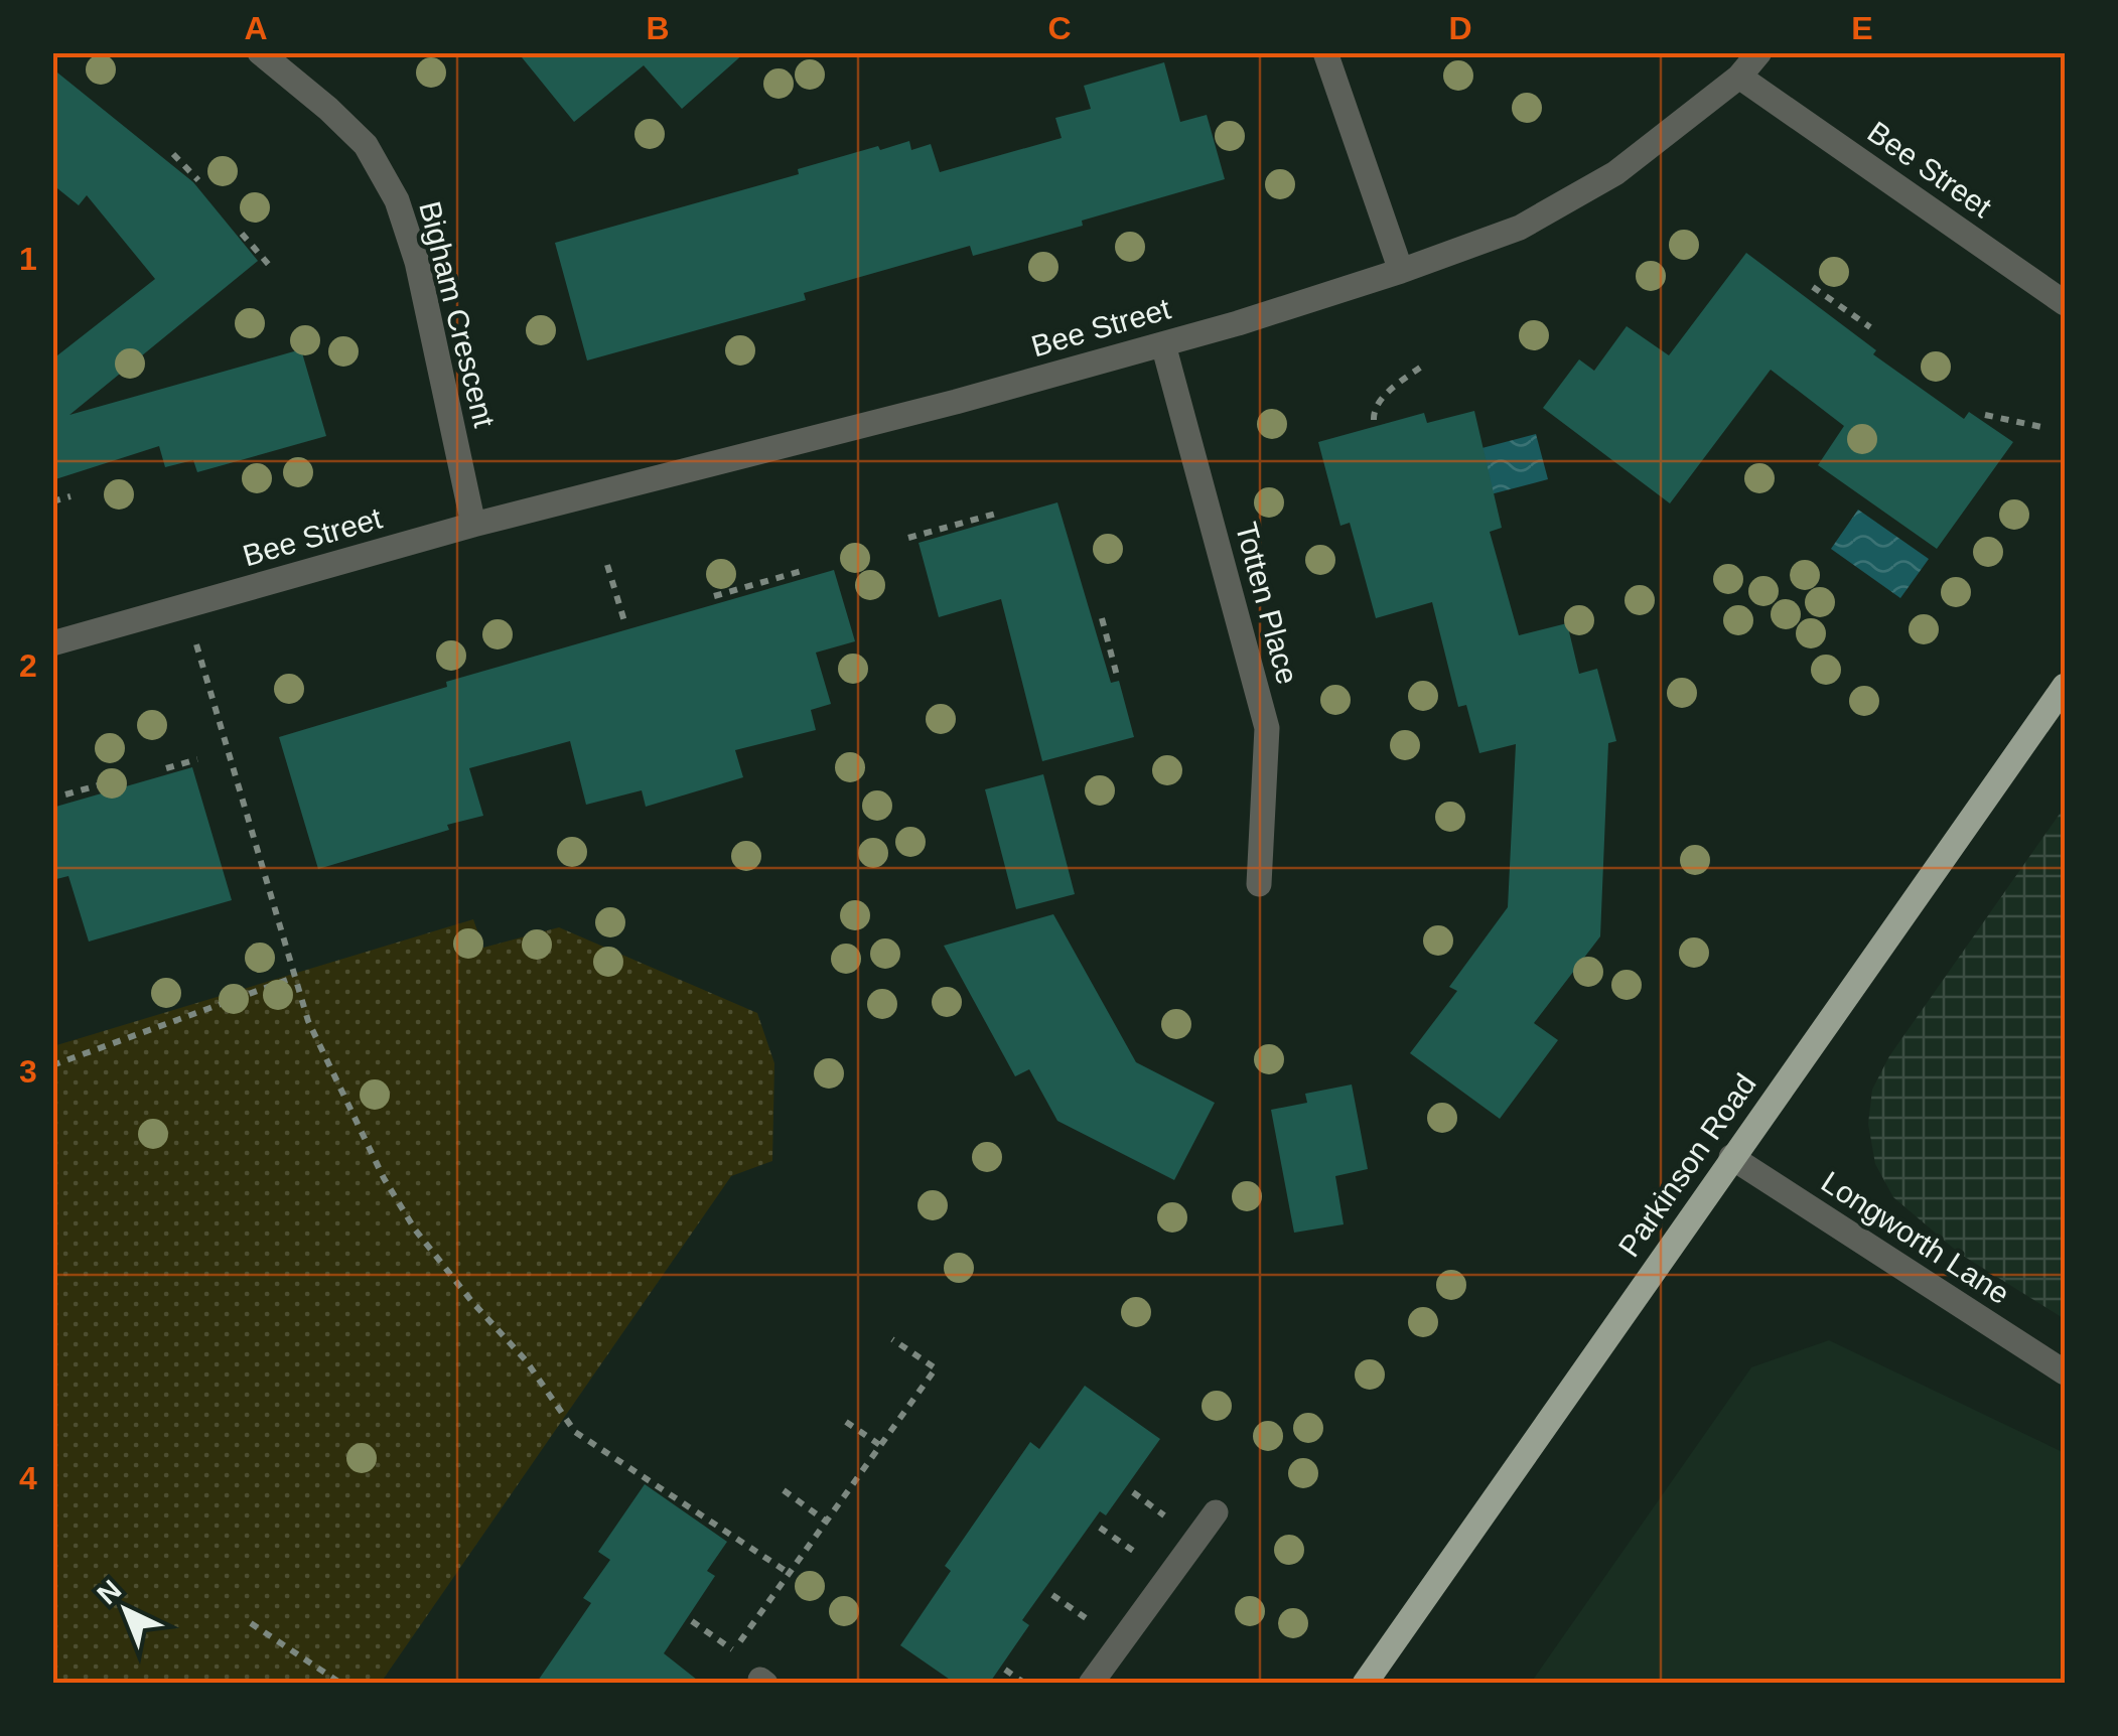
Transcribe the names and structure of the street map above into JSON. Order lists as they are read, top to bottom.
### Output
{
  "streets": {
    "main road": ["Parkinson Road"],
    "street": [
      "Bee Street",
      "Bigham Crescent",
      "Totten Place",
      "Longworth Lane"
    ]
  },
  "crossings": [
    ["Bee Street", "Bigham Crescent"],
    ["Bee Street", "Totten Place"],
    ["Parkinson Road", "Longworth Lane"]
  ],
  "north": "top left",
  "grid": {
    "columns": [
      "A",
      "B",
      "C",
      "D",
      "E"
    ],
    "rows": [
      "1",
      "2",
      "3",
      "4"
    ]
  }
}
